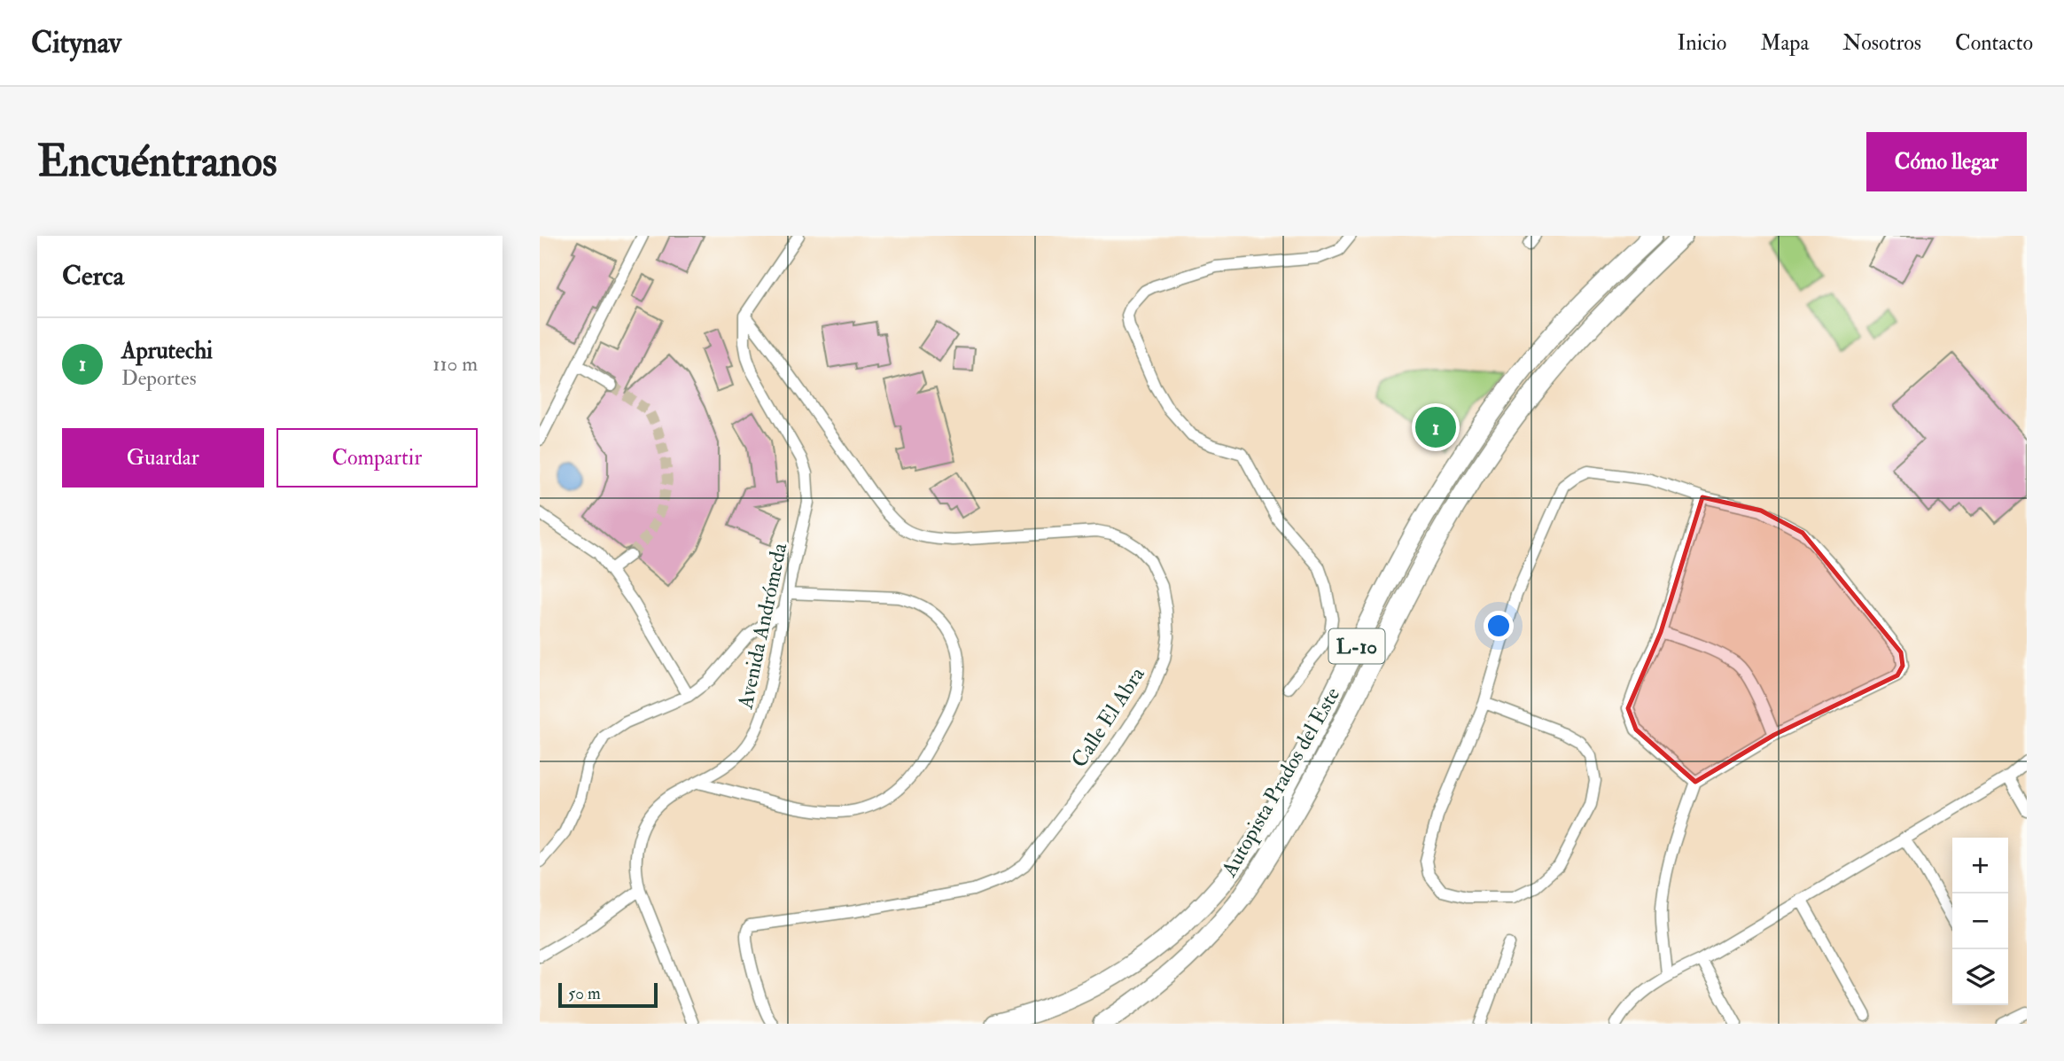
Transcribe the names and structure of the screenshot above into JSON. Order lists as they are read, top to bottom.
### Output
{
  "streets": {
    "highway": ["L-10", "Autopista Prados del Este"],
    "street": ["Avenida Andrómeda", "Calle El Abra"]
  },
  "crossings": [
    ["Avenida Andrómeda", "Calle El Abra"]
  ],
  "scale_bar": "50 m",
  "page": {
    "header": "Citynav",
    "nav": [
      "Inicio",
      "Mapa",
      "Nosotros",
      "Contacto"
    ],
    "buttons": [
      "Cómo llegar",
      ["Guardar", "Compartir"]
    ],
    "title": "Encuéntranos",
    "heading": "Cerca",
    "list": [
      {
        "mark": "1",
        "name": "Aprutechi",
        "note": "Deportes",
        "value": "110 m"
      }
    ],
    "pins": "1",
    "map_buttons": ["+", "−"],
    "scale": "50 m"
  }
}
